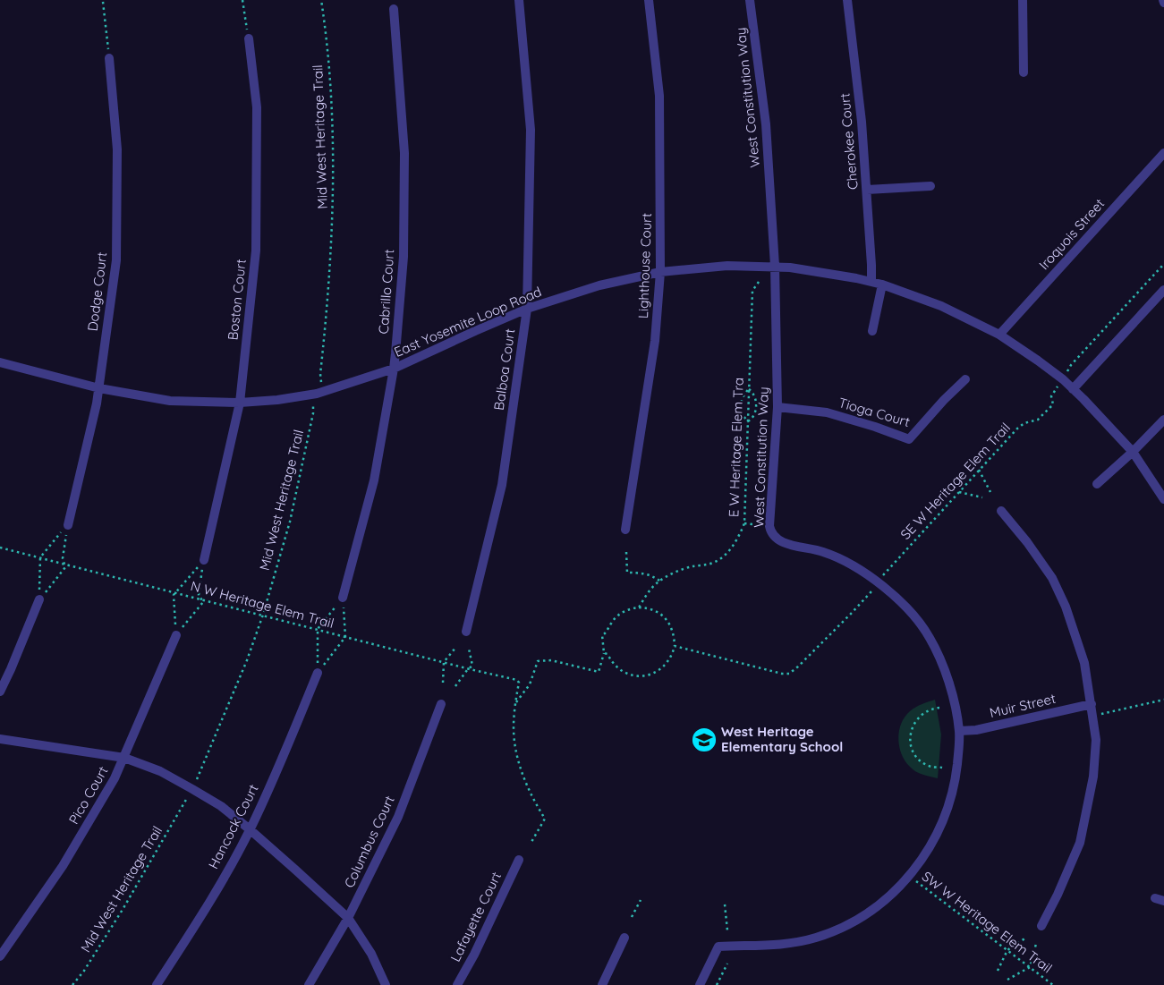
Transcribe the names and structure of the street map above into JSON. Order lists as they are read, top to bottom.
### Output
{
  "streets": {
    "street": [
      "West Constitution Way",
      "Cherokee Court",
      "Iroquois Street",
      "Lighthouse Court",
      "Dodge Court",
      "Cabrillo Court",
      "Boston Court",
      "East Yosemite Loop Road",
      "Balboa Court",
      "Tioga Court",
      "Muir Street",
      "Pico Court",
      "Hancock Court",
      "Columbus Court",
      "Lafayette Court"
    ],
    "path": [
      "Mid West Heritage Trail",
      "E W Heritage Elem Tra",
      "SE W Heritage Elem Trail",
      "N W Heritage Elem Trail",
      "SW W Heritage Elem Trail"
    ]
  },
  "crossings": [
    ["West Constitution Way", "East Yosemite Loop Road"],
    ["West Constitution Way", "Tioga Court"],
    ["West Constitution Way", "Muir Street"],
    ["West Constitution Way", "SW W Heritage Elem Trail"],
    ["Mid West Heritage Trail", "N W Heritage Elem Trail"],
    ["Cherokee Court", "East Yosemite Loop Road"],
    ["Iroquois Street", "East Yosemite Loop Road"],
    ["Lighthouse Court", "East Yosemite Loop Road"],
    ["Dodge Court", "East Yosemite Loop Road"],
    ["Cabrillo Court", "East Yosemite Loop Road"],
    ["Boston Court", "East Yosemite Loop Road"],
    ["East Yosemite Loop Road", "Balboa Court"]
  ],
  "places": {
    "school or university": ["West Heritage Elementary School"]
  }
}
